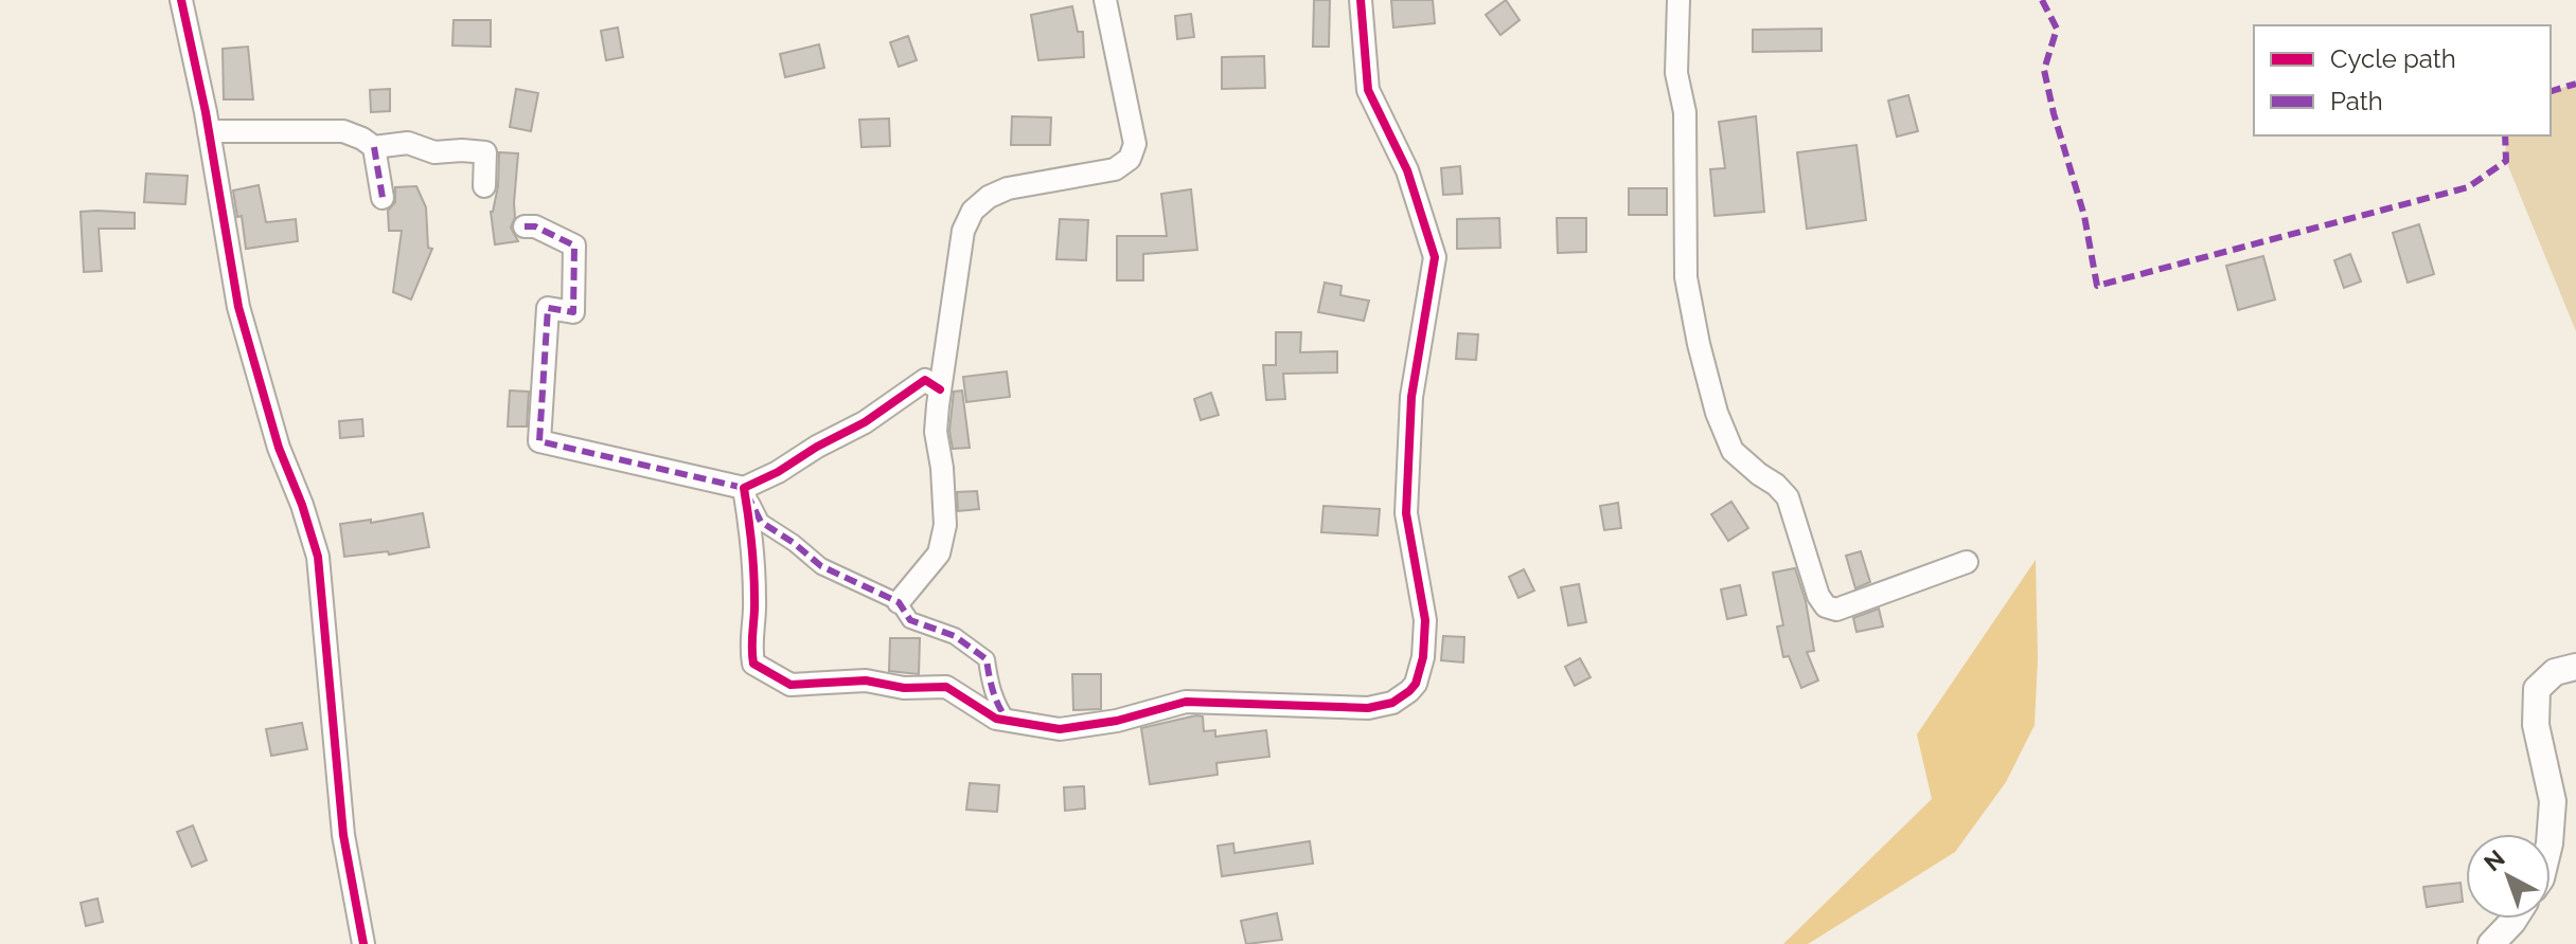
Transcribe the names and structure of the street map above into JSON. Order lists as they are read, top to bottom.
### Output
{
  "legend": ["Cycle path", "Path"],
  "north": "top left"
}
